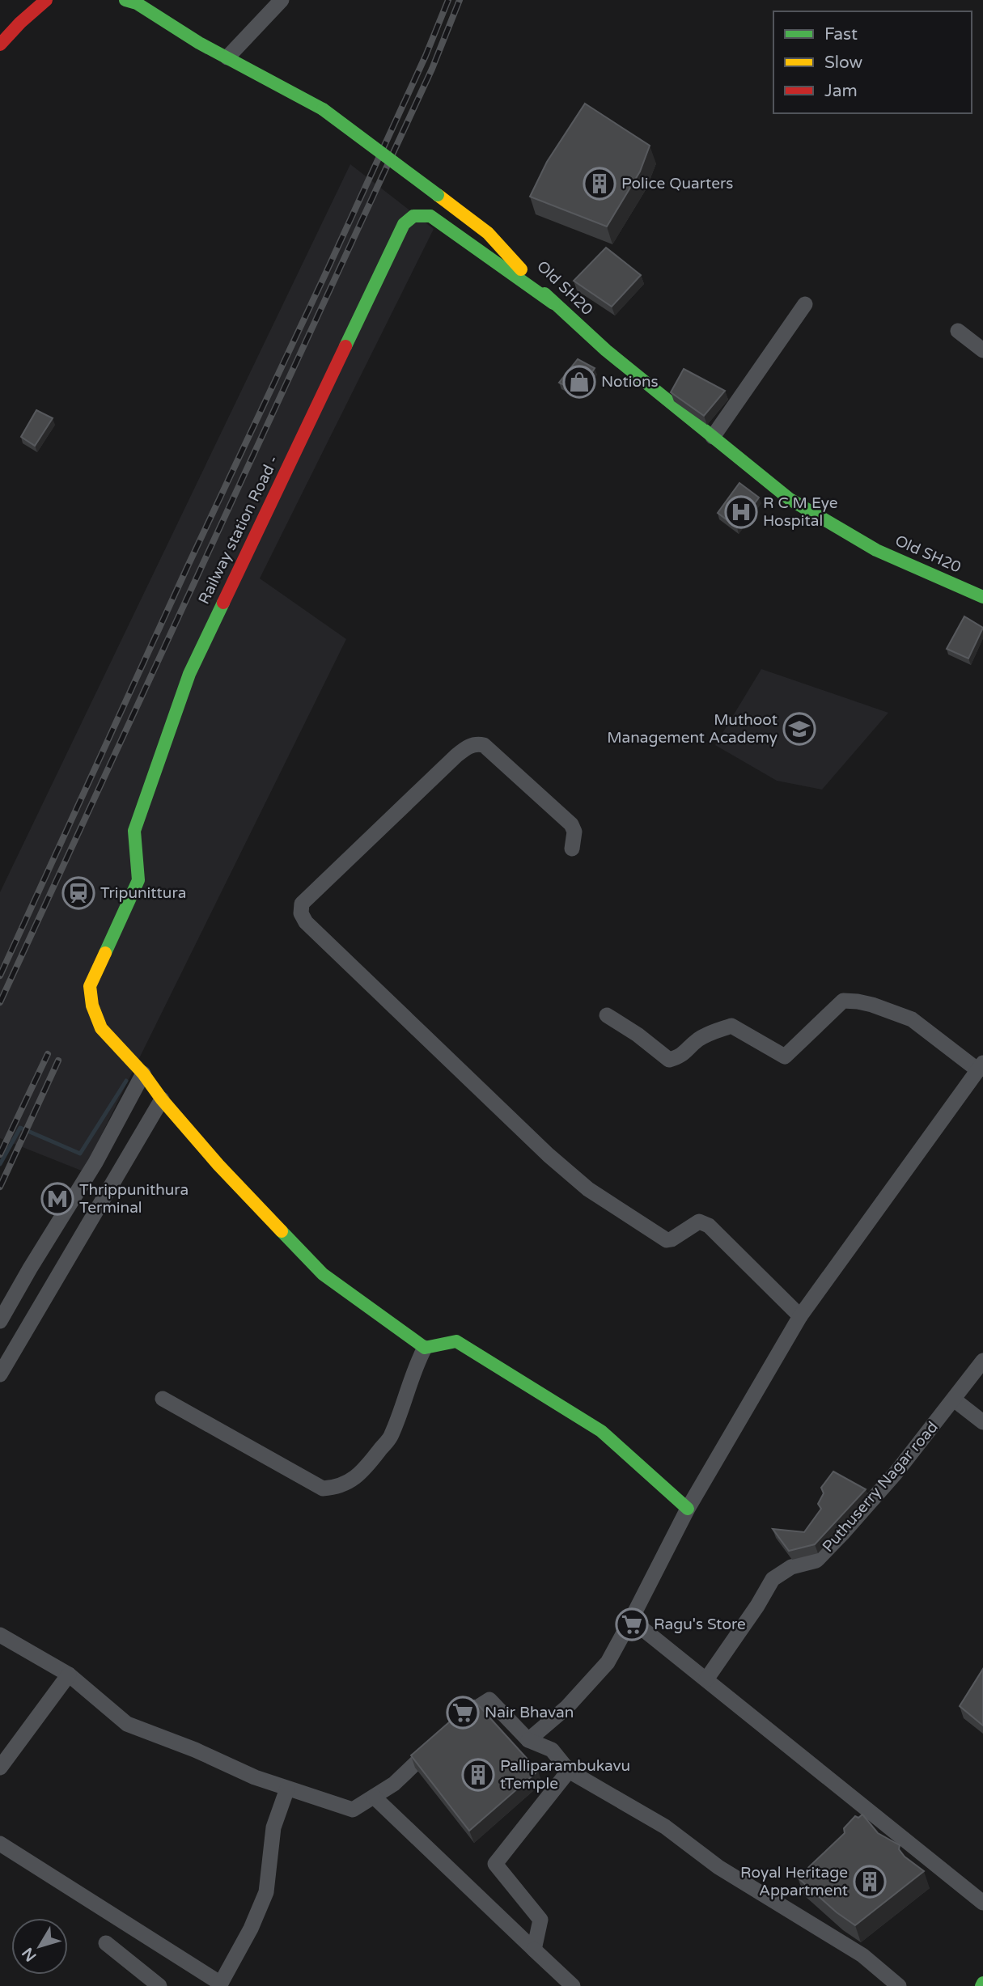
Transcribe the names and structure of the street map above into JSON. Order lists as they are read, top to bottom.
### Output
{
  "streets": {
    "street": ["Old SH20", "Railway station Road -", "Puthuserry Nagar road"]
  },
  "crossings": [
    ["Old SH20", "Railway station Road -"]
  ],
  "places": {
    "building": ["Police Quarters", "Palliparambukavu tTemple", "Royal Heritage Appartment"],
    "shop": ["Notions"],
    "hospital": ["R C M Eye Hospital"],
    "school or university": ["Muthoot Management Academy"],
    "station": ["Tripunittura"],
    "metro station": ["Thrippunithura Terminal"],
    "supermarket": ["Ragu's Store", "Nair Bhavan"]
  },
  "legend": ["Fast", "Slow", "Jam"],
  "north": "bottom left"
}
